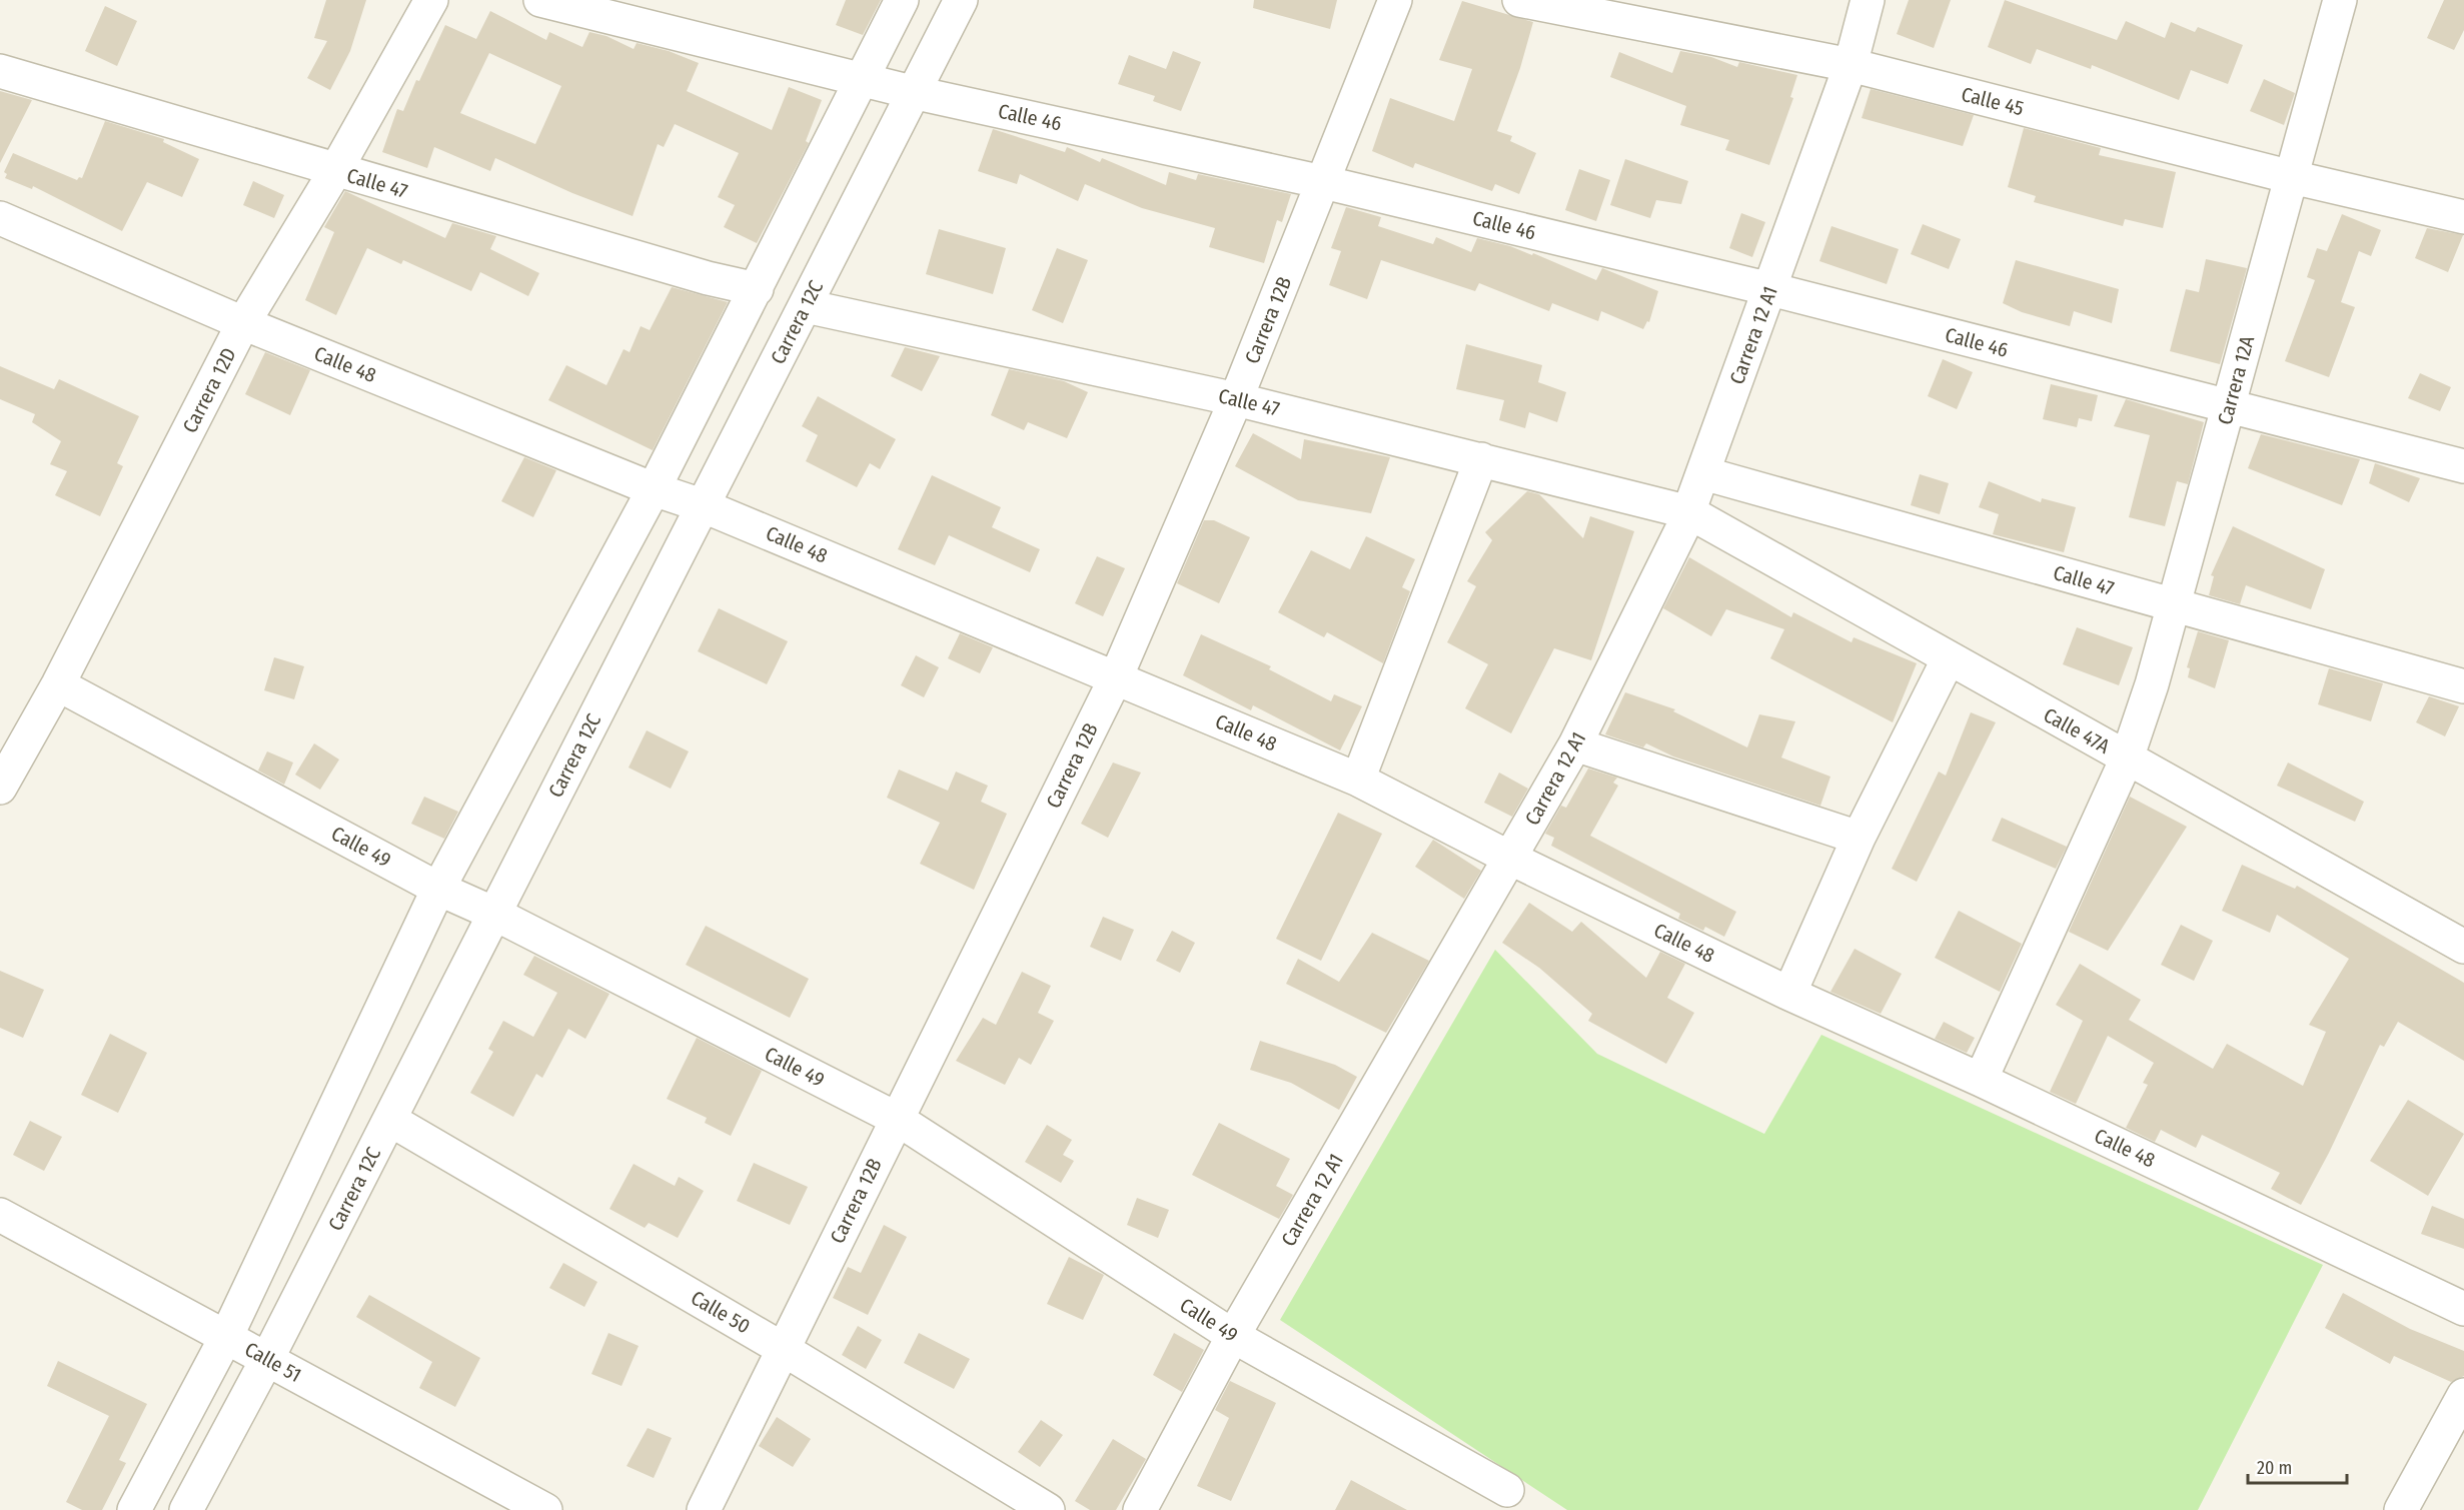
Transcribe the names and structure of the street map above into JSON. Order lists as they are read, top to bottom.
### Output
{
  "streets": {
    "street": [
      "Calle 45",
      "Calle 46",
      "Calle 47",
      "Carrera 12B",
      "Carrera 12C",
      "Carrera 12 A1",
      "Calle 48",
      "Carrera 12A",
      "Carrera 12D",
      "Calle 47A",
      "Calle 49",
      "Calle 50",
      "Calle 51"
    ]
  },
  "crossings": [
    ["Calle 45", "Carrera 12 A1"],
    ["Calle 45", "Carrera 12A"],
    ["Calle 46", "Carrera 12B"],
    ["Calle 46", "Carrera 12C"],
    ["Calle 46", "Carrera 12 A1"],
    ["Calle 46", "Carrera 12A"],
    ["Calle 47", "Carrera 12B"],
    ["Calle 47", "Carrera 12C"],
    ["Calle 47", "Carrera 12 A1"],
    ["Calle 47", "Carrera 12A"],
    ["Calle 47", "Carrera 12D"],
    ["Calle 47", "Calle 47A"],
    ["Carrera 12B", "Calle 48"],
    ["Carrera 12B", "Calle 49"],
    ["Carrera 12B", "Calle 50"],
    ["Carrera 12C", "Calle 48"],
    ["Carrera 12C", "Calle 49"],
    ["Carrera 12C", "Calle 50"],
    ["Carrera 12C", "Calle 51"],
    ["Carrera 12 A1", "Calle 48"],
    ["Carrera 12 A1", "Calle 47A"],
    ["Carrera 12 A1", "Calle 49"],
    ["Calle 48", "Carrera 12A"],
    ["Calle 48", "Carrera 12D"],
    ["Carrera 12A", "Calle 47A"],
    ["Carrera 12D", "Calle 49"]
  ],
  "scale_bar": "20 m"
}
